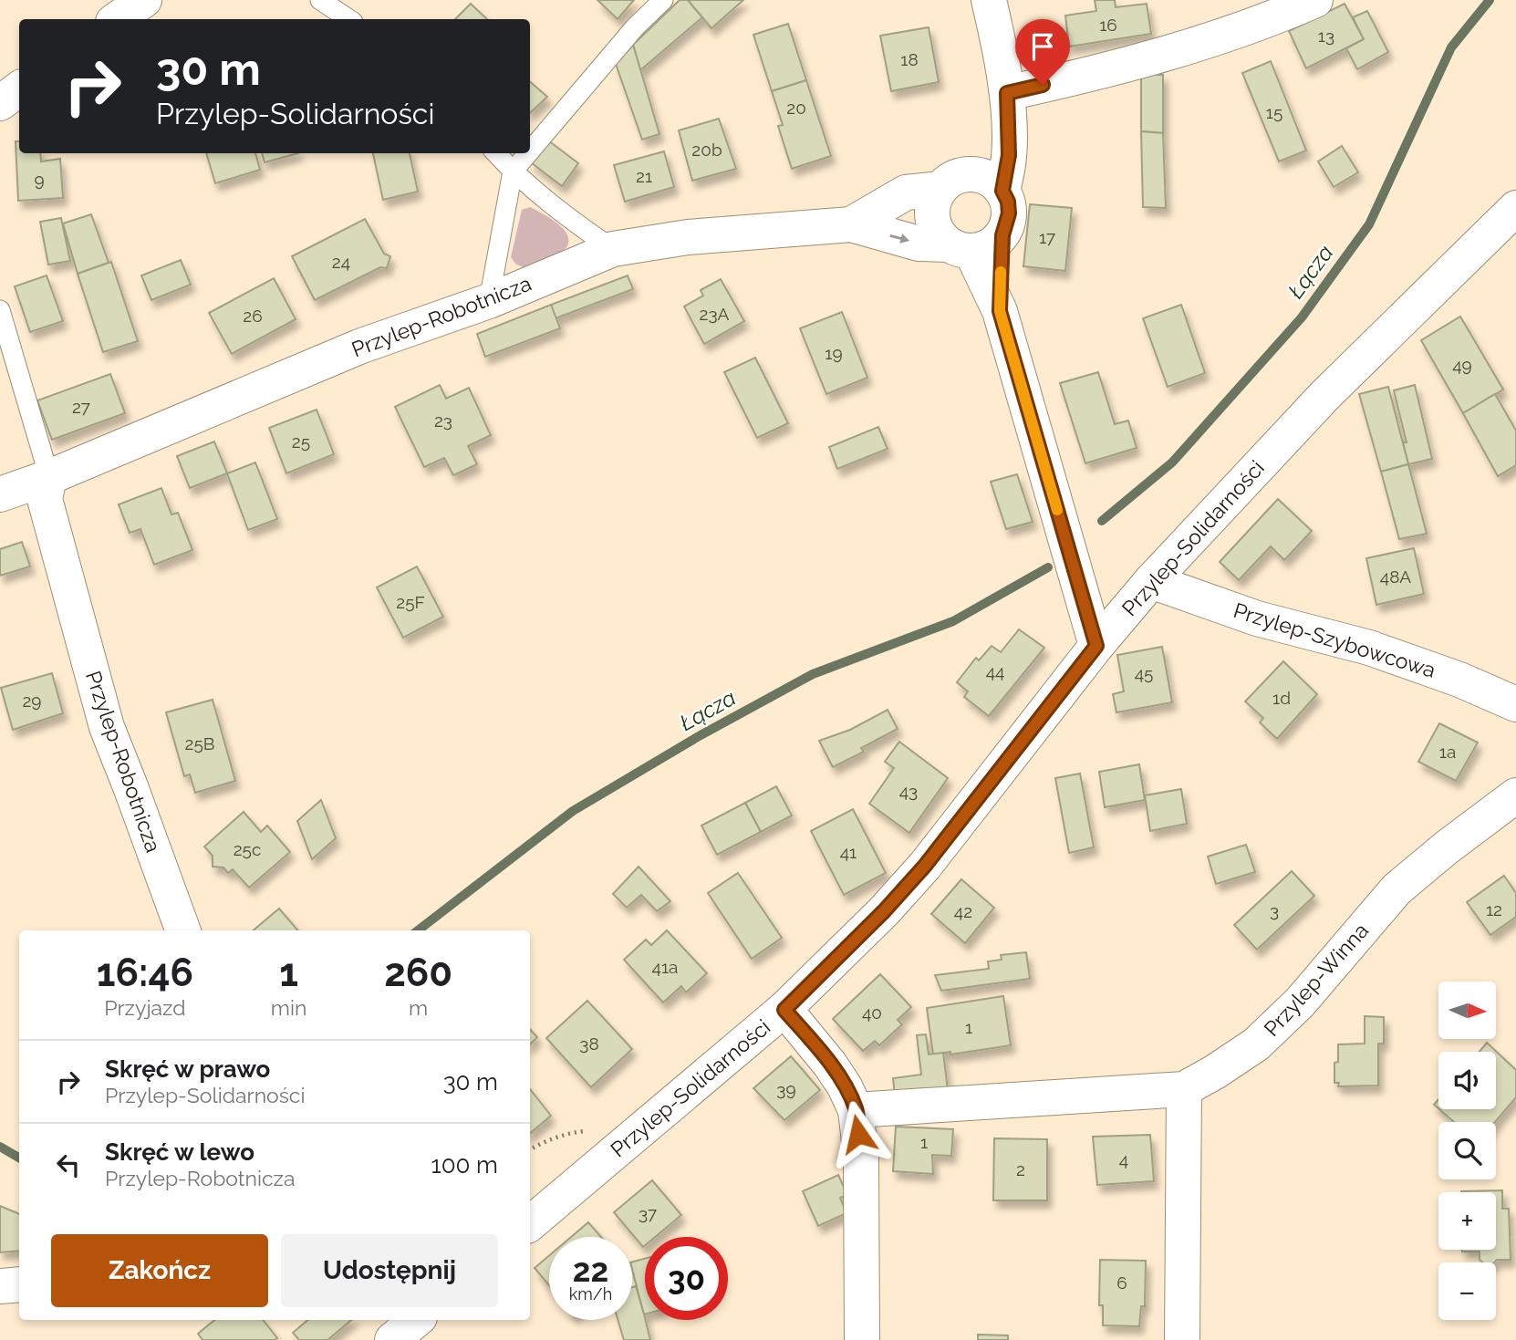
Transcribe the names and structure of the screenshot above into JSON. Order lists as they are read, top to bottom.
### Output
{
  "streets": {
    "street": [
      "Przylep-Robotnicza",
      "Przylep-Solidarności",
      "Przylep-Szybowcowa",
      "Przylep-Winna"
    ]
  },
  "crossings": [
    ["Przylep-Solidarności", "Przylep-Szybowcowa"]
  ],
  "water": ["Łącza"],
  "house_numbers": [
    "16",
    "13",
    "18",
    "20",
    "15",
    "20b",
    "21",
    "9",
    "17",
    "24",
    "23A",
    "26",
    "19",
    "49",
    "27",
    "23",
    "25",
    "48A",
    "25F",
    "44",
    "45",
    "1d",
    "29",
    "25B",
    "1a",
    "43",
    "25c",
    "41",
    "12",
    "3",
    "42",
    "41a",
    "40",
    "1",
    "38",
    "39",
    "1",
    "4",
    "2",
    "37",
    "6"
  ],
  "north": "right",
  "page": {
    "turn": ["30 m", "Przylep-Solidarności"],
    "eta": [
      "16:46",
      "Przyjazd",
      "1",
      "min",
      "260",
      "m"
    ],
    "map_buttons": ["+", "−"],
    "list": [
      {
        "name": "Skręć w prawo",
        "note": "Przylep-Solidarności",
        "value": "30 m"
      },
      {
        "name": "Skręć w lewo",
        "note": "Przylep-Robotnicza",
        "value": "100 m"
      }
    ],
    "buttons": ["Zakończ", "Udostępnij"],
    "speed": "22 km/h",
    "limit": "30"
  }
}
